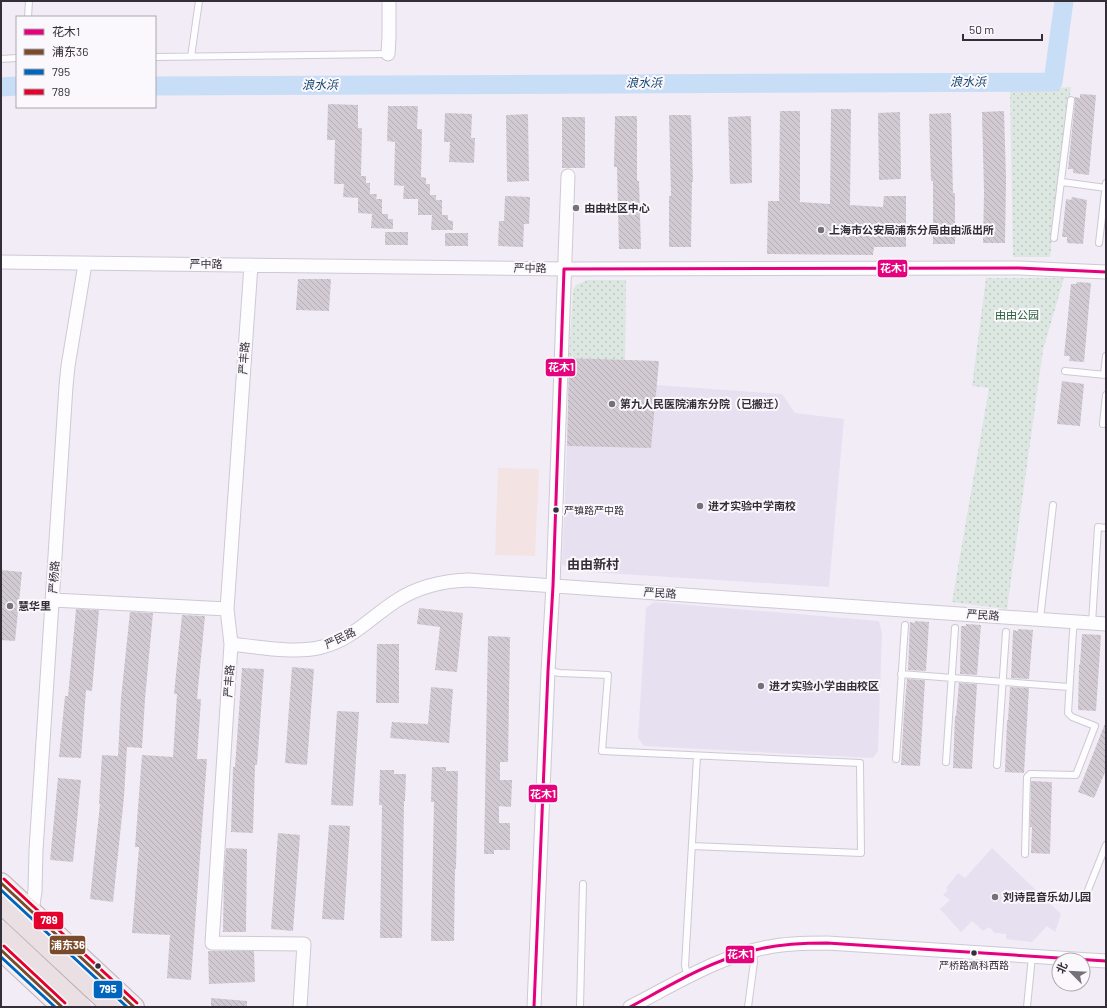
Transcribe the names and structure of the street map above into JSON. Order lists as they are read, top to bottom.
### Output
{
  "streets": {
    "street": [
      "严中路",
      "严丰路",
      "严杨路",
      "严民路"
    ]
  },
  "crossings": [
    ["严中路", "严丰路"],
    ["严中路", "严杨路"],
    ["严丰路", "严民路"]
  ],
  "districts": ["由由新村"],
  "water": ["浪水浜"],
  "parks": ["由由公园"],
  "places": [
    "由由社区中心",
    "上海市公安局浦东分局由由派出所",
    "第九人民医院浦东分院（已搬迁）",
    "进才实验中学南校",
    "严镇路严中路",
    "慧华里",
    "进才实验小学由由校区",
    "刘诗昆音乐幼儿园",
    "严桥路高科西路"
  ],
  "lines": [
    "transit line 花木1",
    "transit line 789",
    "transit line 浦东36",
    "transit line 795"
  ],
  "legend": [
    "花木1",
    "浦东36",
    "795",
    "789"
  ],
  "scale_bar": "50 m",
  "north": "top left"
}
